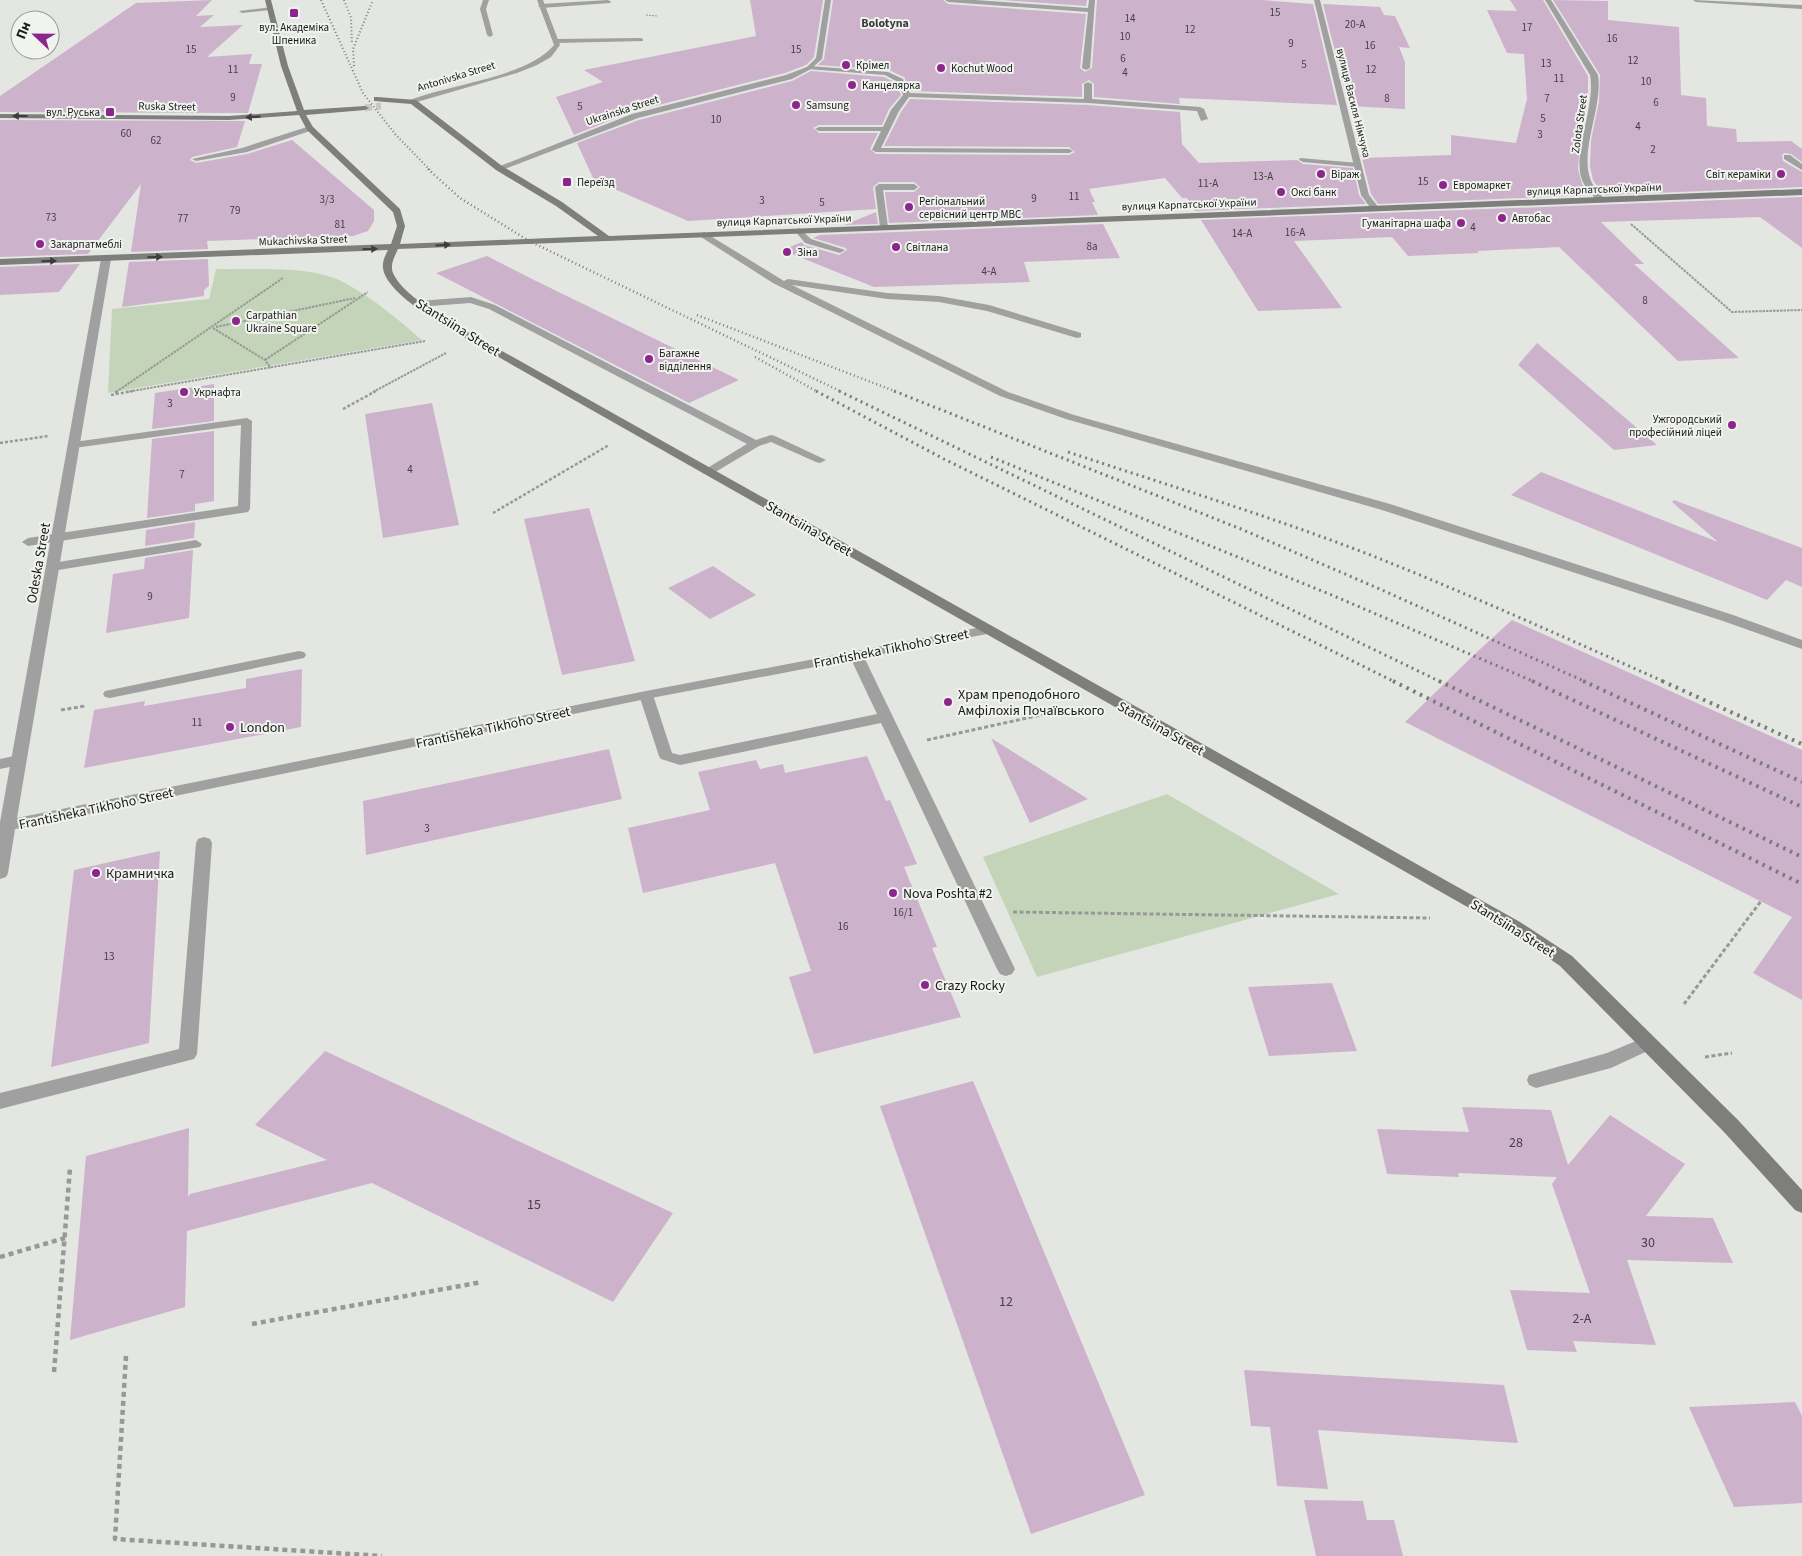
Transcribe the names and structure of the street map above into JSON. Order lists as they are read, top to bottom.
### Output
{
  "streets": {
    "main road": [
      "Antonivska Street",
      "Ruska Street",
      "вулиця Карпатської України",
      "Mukachivska Street",
      "Stantsiina Street"
    ],
    "street": [
      "вулиця Василя Німчука",
      "Ukrainska Street",
      "Zolota Street",
      "Odeska Street",
      "Frantisheka Tikhoho Street"
    ]
  },
  "crossings": [
    ["Antonivska Street", "Ukrainska Street"],
    ["вулиця Василя Німчука", "вулиця Карпатської України"],
    ["Zolota Street", "вулиця Карпатської України"],
    ["вулиця Карпатської України", "Mukachivska Street"],
    ["Mukachivska Street", "Stantsiina Street"],
    ["Mukachivska Street", "Odeska Street"],
    ["Stantsiina Street", "Frantisheka Tikhoho Street"],
    ["Odeska Street", "Frantisheka Tikhoho Street"]
  ],
  "one_way": ["Ruska Street", "Mukachivska Street"],
  "districts": ["Bolotyna"],
  "places": {
    "transit": ["вул. Академіка Шпеника", "вул. Руська", "Переїзд"],
    "other": [
      "Крімел",
      "Kochut Wood",
      "Канцелярка",
      "Samsung",
      "Віраж",
      "Світ кераміки",
      "Евромаркет",
      "Оксі банк",
      "Регіональний сервісний центр МВС",
      "Автобас",
      "Гуманітарна шафа",
      "Закарпатмеблі",
      "Світлана",
      "Зіна",
      "Carpathian Ukraine Square",
      "Багажне відділення",
      "Укрнафта",
      "Ужгородський професійний ліцей",
      "Храм преподобного Амфілохія Почаївського",
      "London",
      "Крамничка",
      "Nova Poshta #2",
      "Crazy Rocky"
    ]
  },
  "house_numbers": [
    "15",
    "14",
    "20-А",
    "17",
    "12",
    "10",
    "16",
    "9",
    "16",
    "15",
    "15",
    "6",
    "12",
    "13",
    "5",
    "11",
    "12",
    "4",
    "11",
    "10",
    "9",
    "8",
    "7",
    "6",
    "5",
    "5",
    "10",
    "4",
    "60",
    "3",
    "62",
    "2",
    "13-А",
    "15",
    "11-А",
    "11",
    "9",
    "3/3",
    "3",
    "5",
    "79",
    "73",
    "77",
    "81",
    "4",
    "16-А",
    "14-А",
    "8а",
    "4-А",
    "8",
    "3",
    "4",
    "7",
    "9",
    "11",
    "3",
    "16/1",
    "16",
    "13",
    "28",
    "15",
    "30",
    "12",
    "2-А"
  ],
  "north": "left"
}
